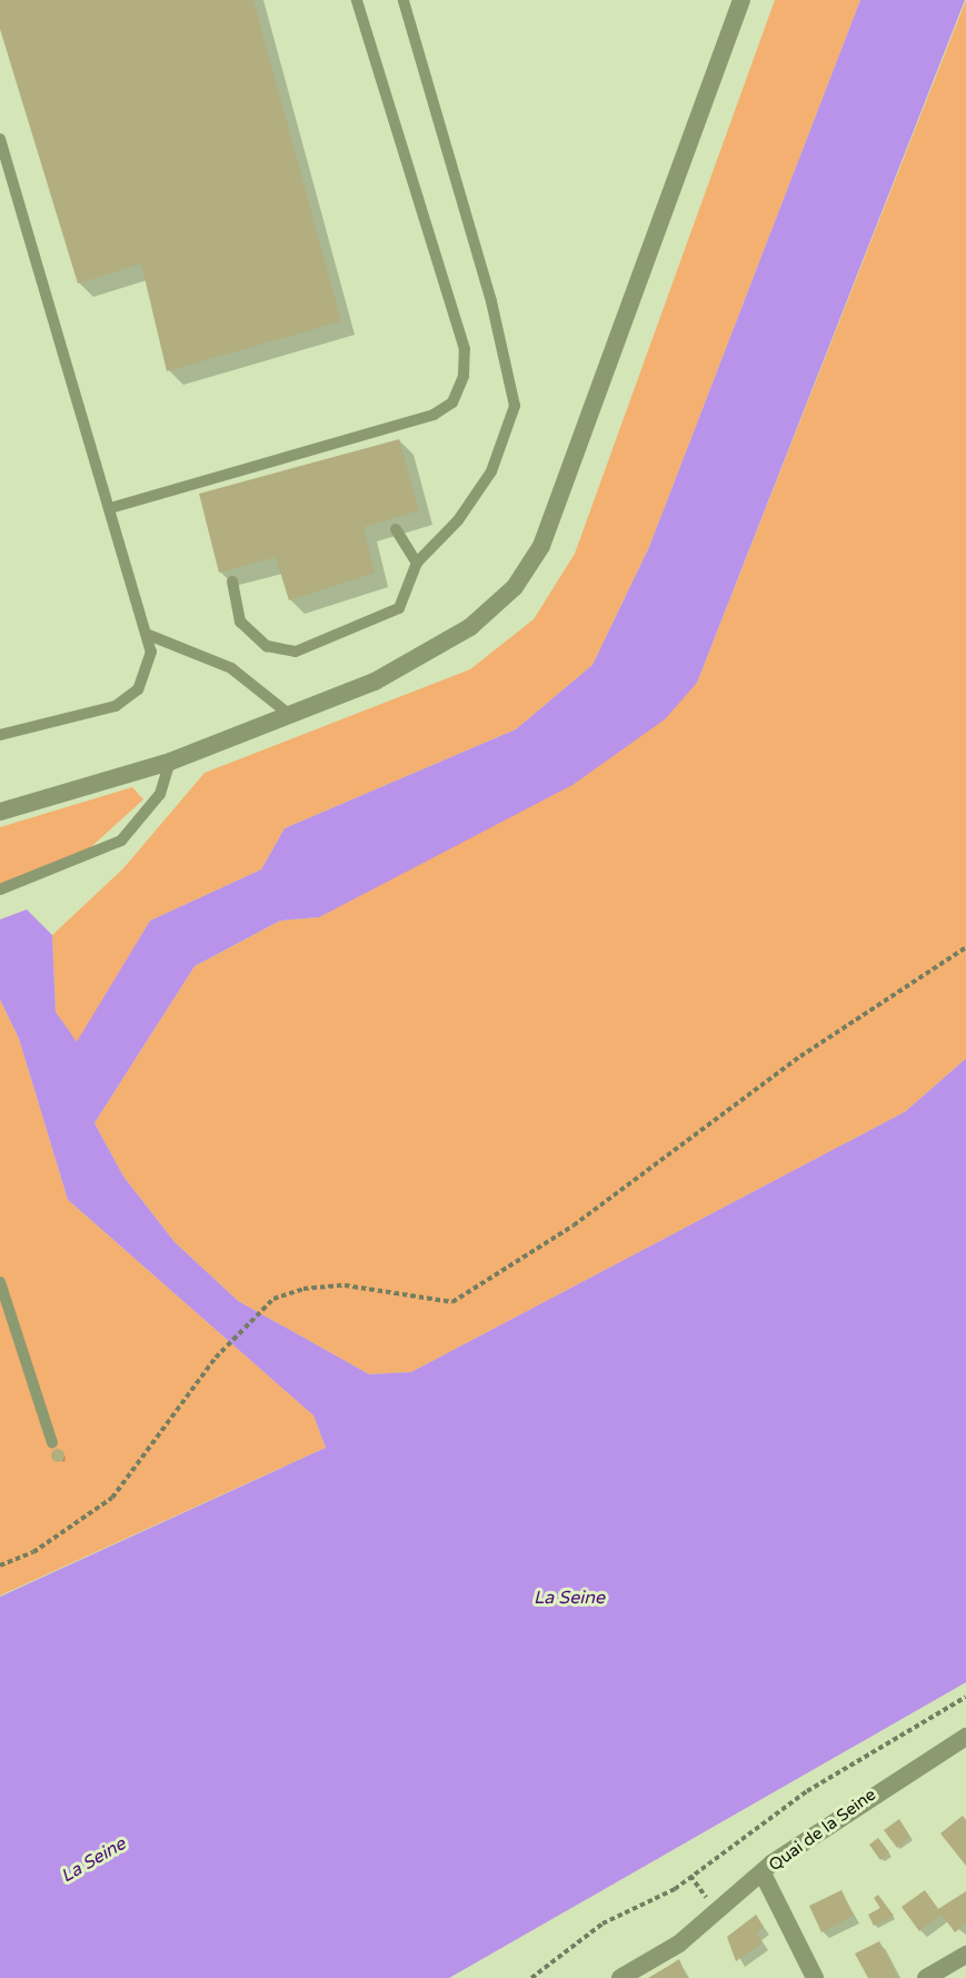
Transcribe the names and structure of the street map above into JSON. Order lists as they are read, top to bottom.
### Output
{
  "streets": {
    "street": ["Quai de la Seine"]
  },
  "water": ["La Seine"]
}
